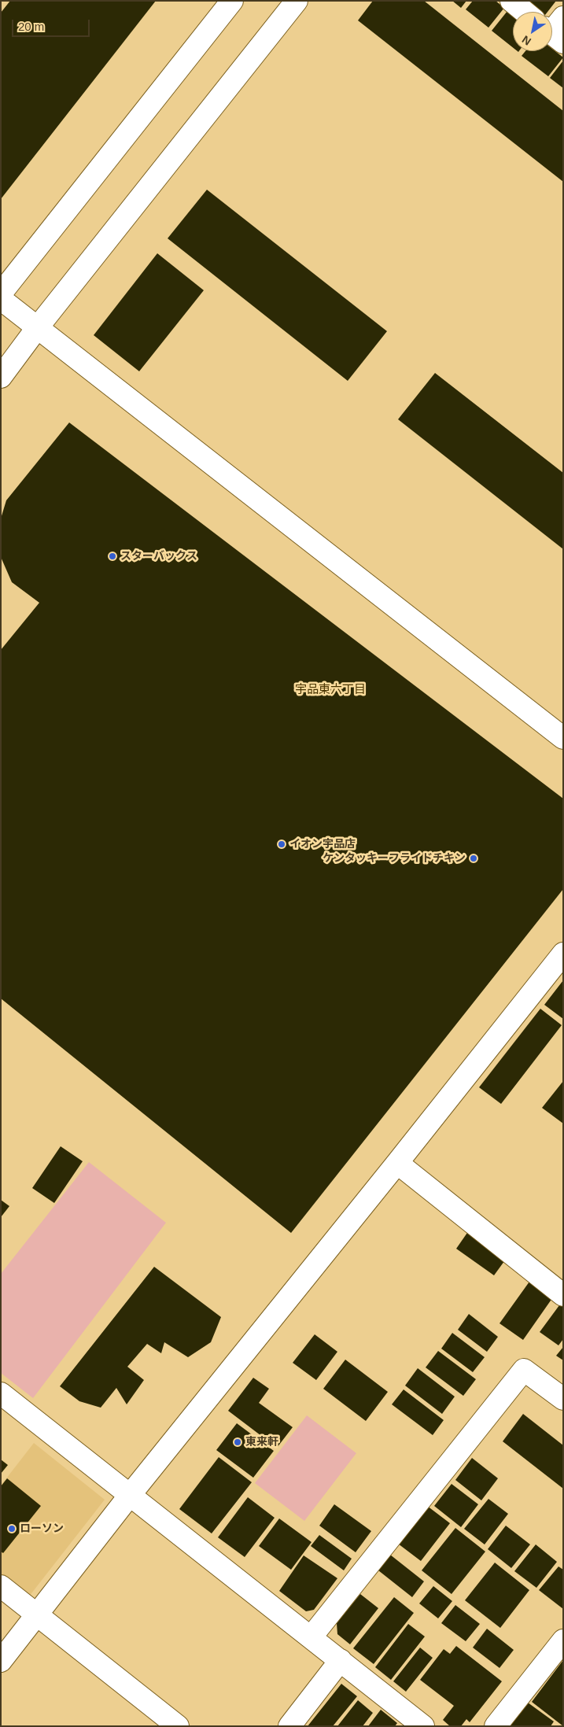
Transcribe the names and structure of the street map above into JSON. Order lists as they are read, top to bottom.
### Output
{
  "districts": ["宇品東六丁目"],
  "places": [
    "スターバックス",
    "イオン宇品店",
    "ケンタッキーフライドチキン",
    "東来軒",
    "ローソン"
  ],
  "scale_bar": "20 m",
  "north": "bottom left"
}
